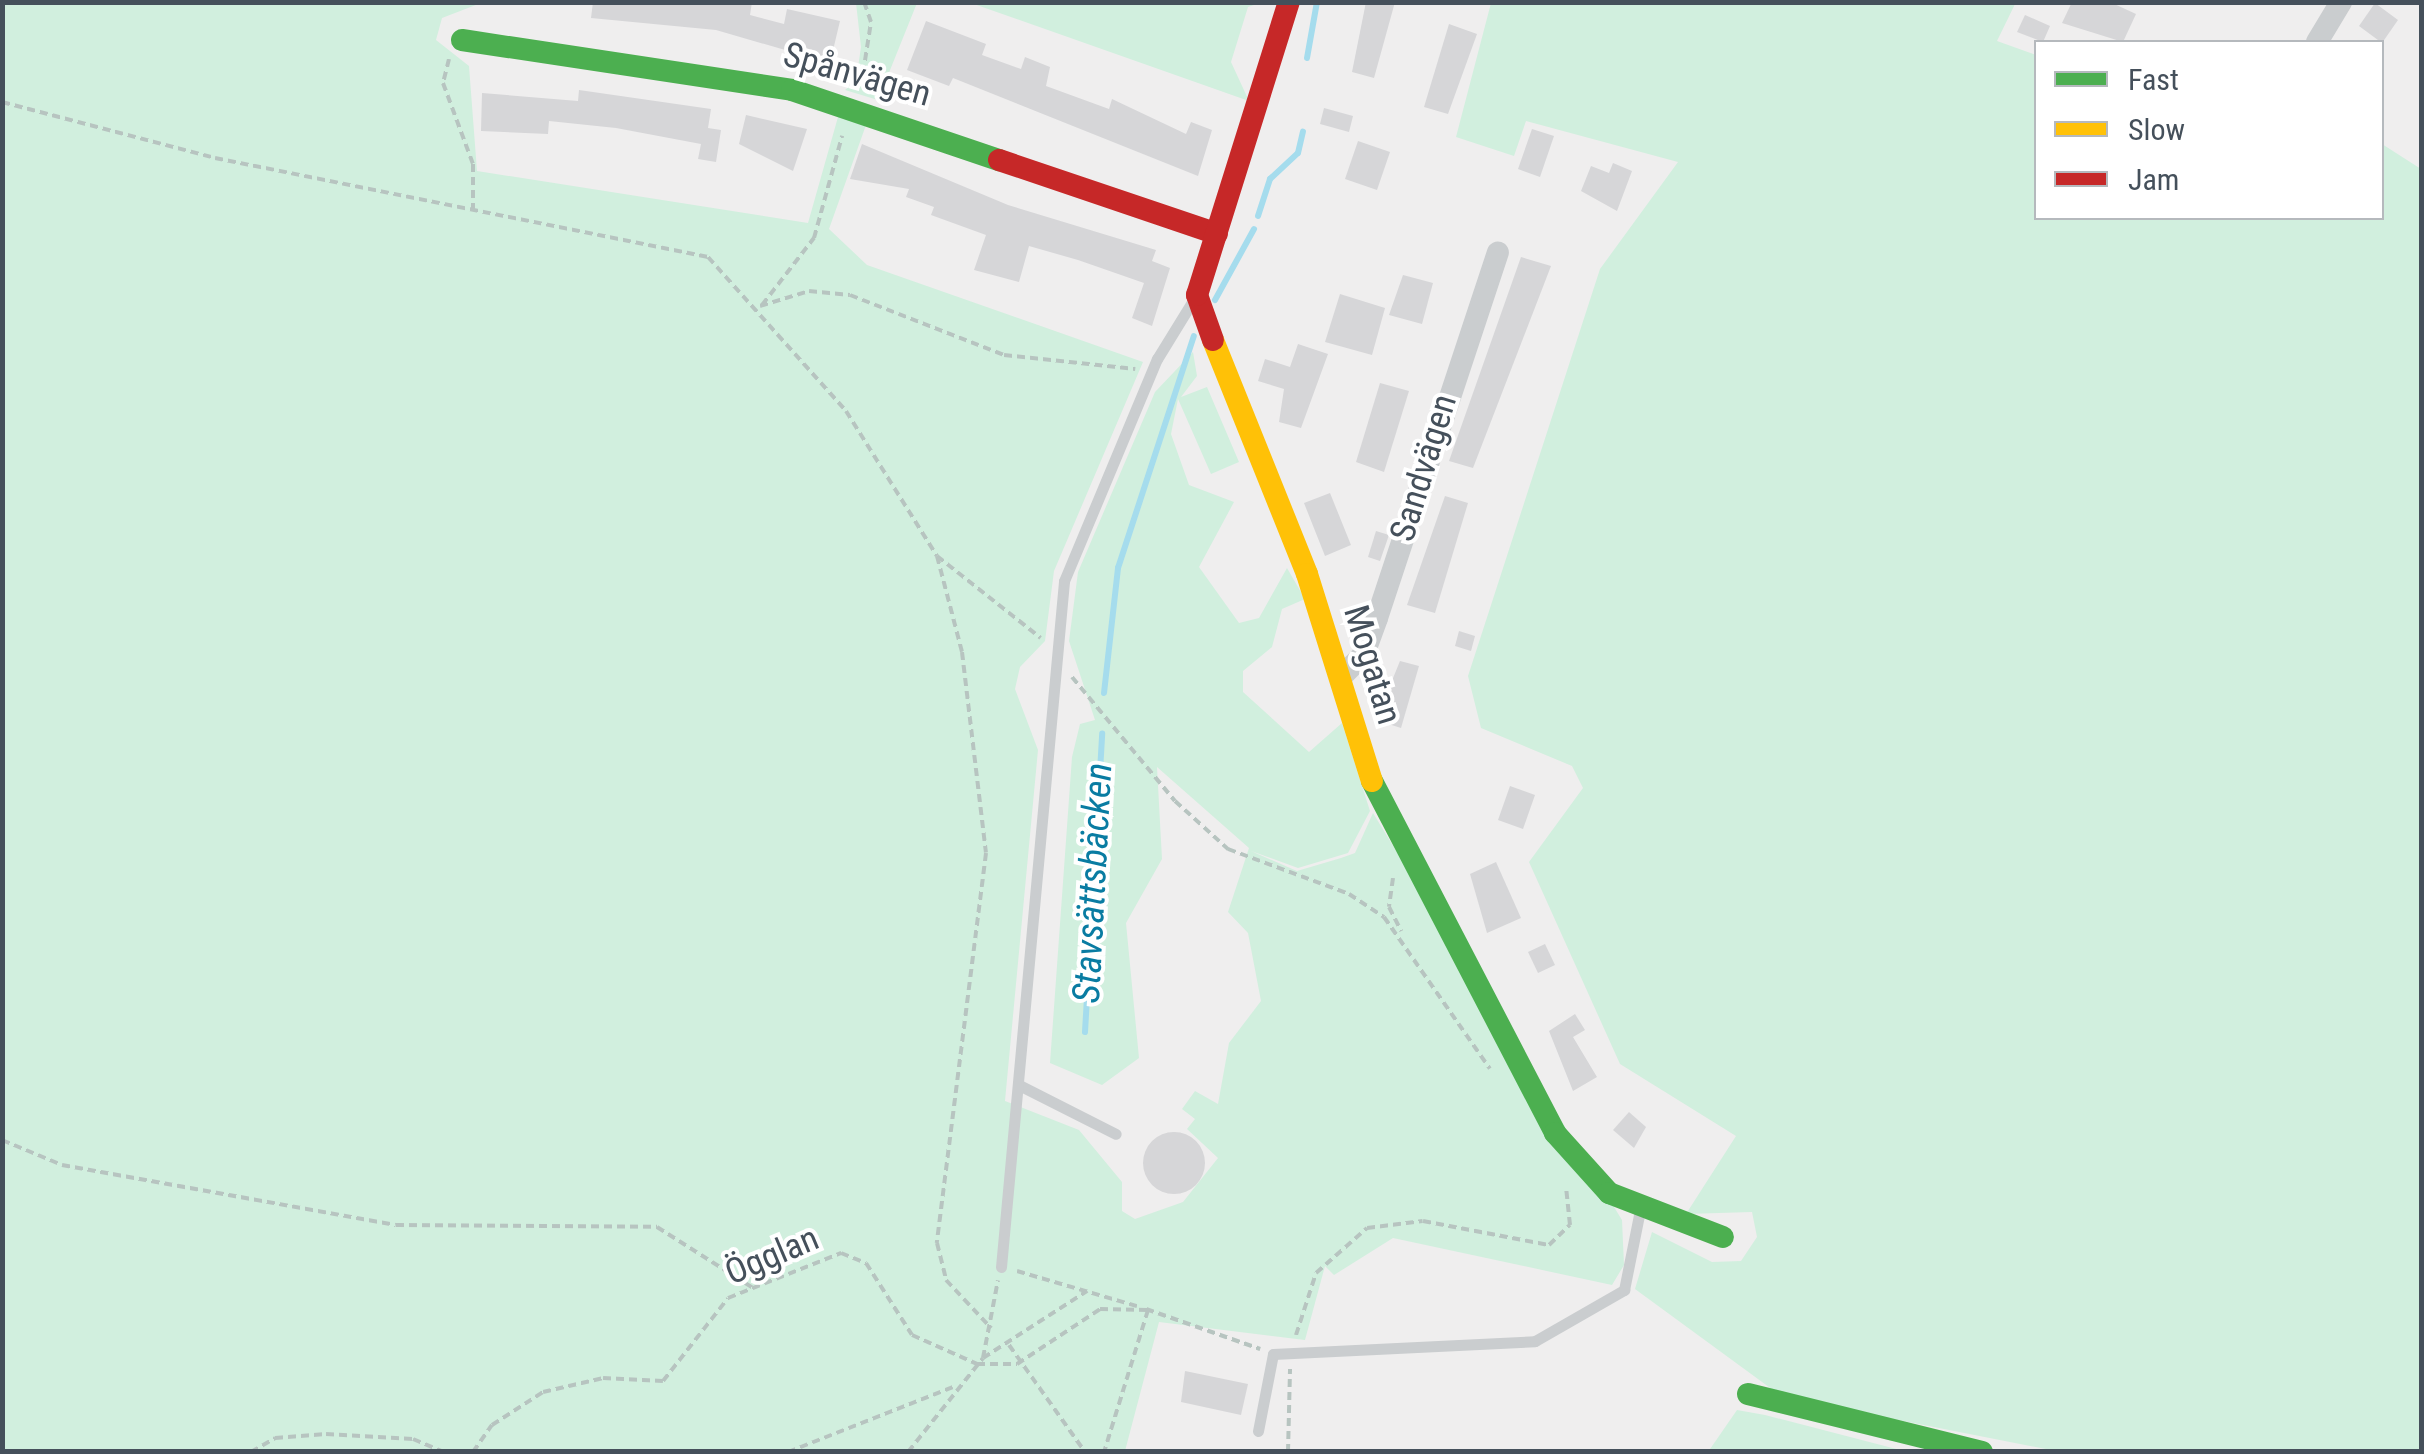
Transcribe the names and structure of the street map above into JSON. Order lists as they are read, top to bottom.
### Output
{
  "streets": {
    "street": ["Spånvägen", "Sandvägen", "Mogatan"],
    "path": ["Ögglan"]
  },
  "crossings": [
    ["Sandvägen", "Mogatan"]
  ],
  "water": ["Stavsättsbäcken"],
  "legend": ["Fast", "Slow", "Jam"]
}
